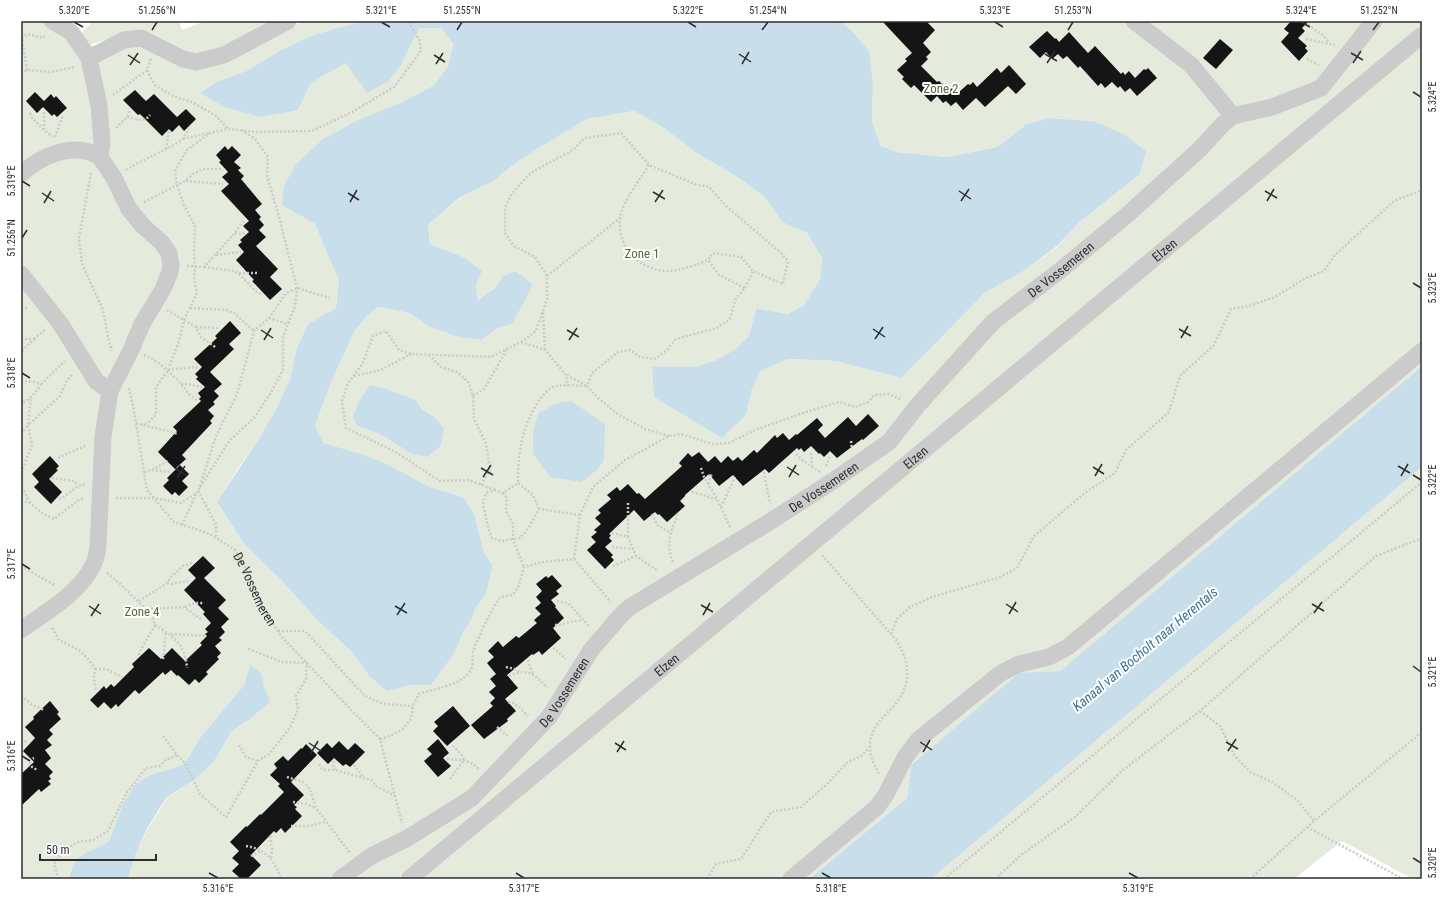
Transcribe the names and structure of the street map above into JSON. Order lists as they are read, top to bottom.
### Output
{
  "streets": {
    "street": ["Elzen", "De Vossemeren"]
  },
  "water": ["Kanaal van Bocholt naar Herentals"],
  "parks": ["Zone 2", "Zone 1", "Zone 4"],
  "scale_bar": "50 m",
  "coordinates": [
    "5.320°E",
    "51.256°N",
    "5.321°E",
    "51.255°N",
    "5.322°E",
    "51.254°N",
    "5.323°E",
    "51.253°N",
    "5.324°E",
    "51.252°N",
    "5.319°E",
    "5.318°E",
    "5.317°E",
    "5.316°E"
  ]
}
